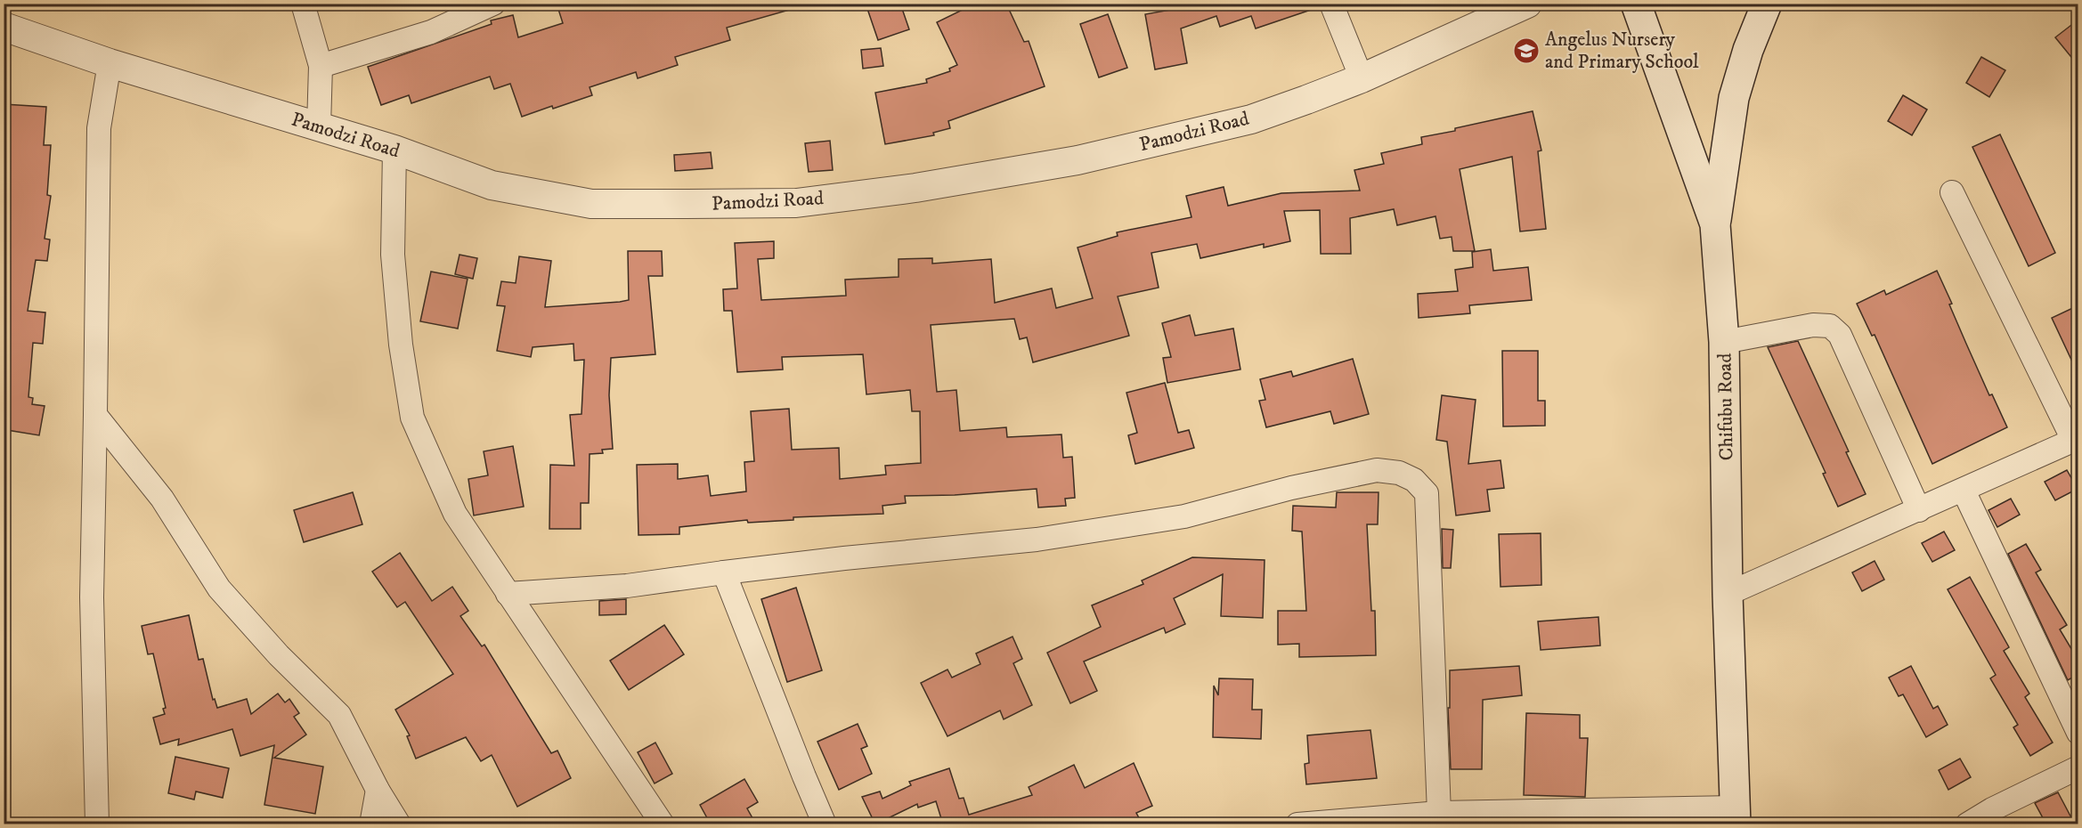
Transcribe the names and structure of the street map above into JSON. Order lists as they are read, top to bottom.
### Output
{
  "streets": {
    "main road": ["Chifubu Road"],
    "street": ["Pamodzi Road"]
  },
  "places": {
    "school or university": ["Angelus Nursery and Primary School"]
  }
}
